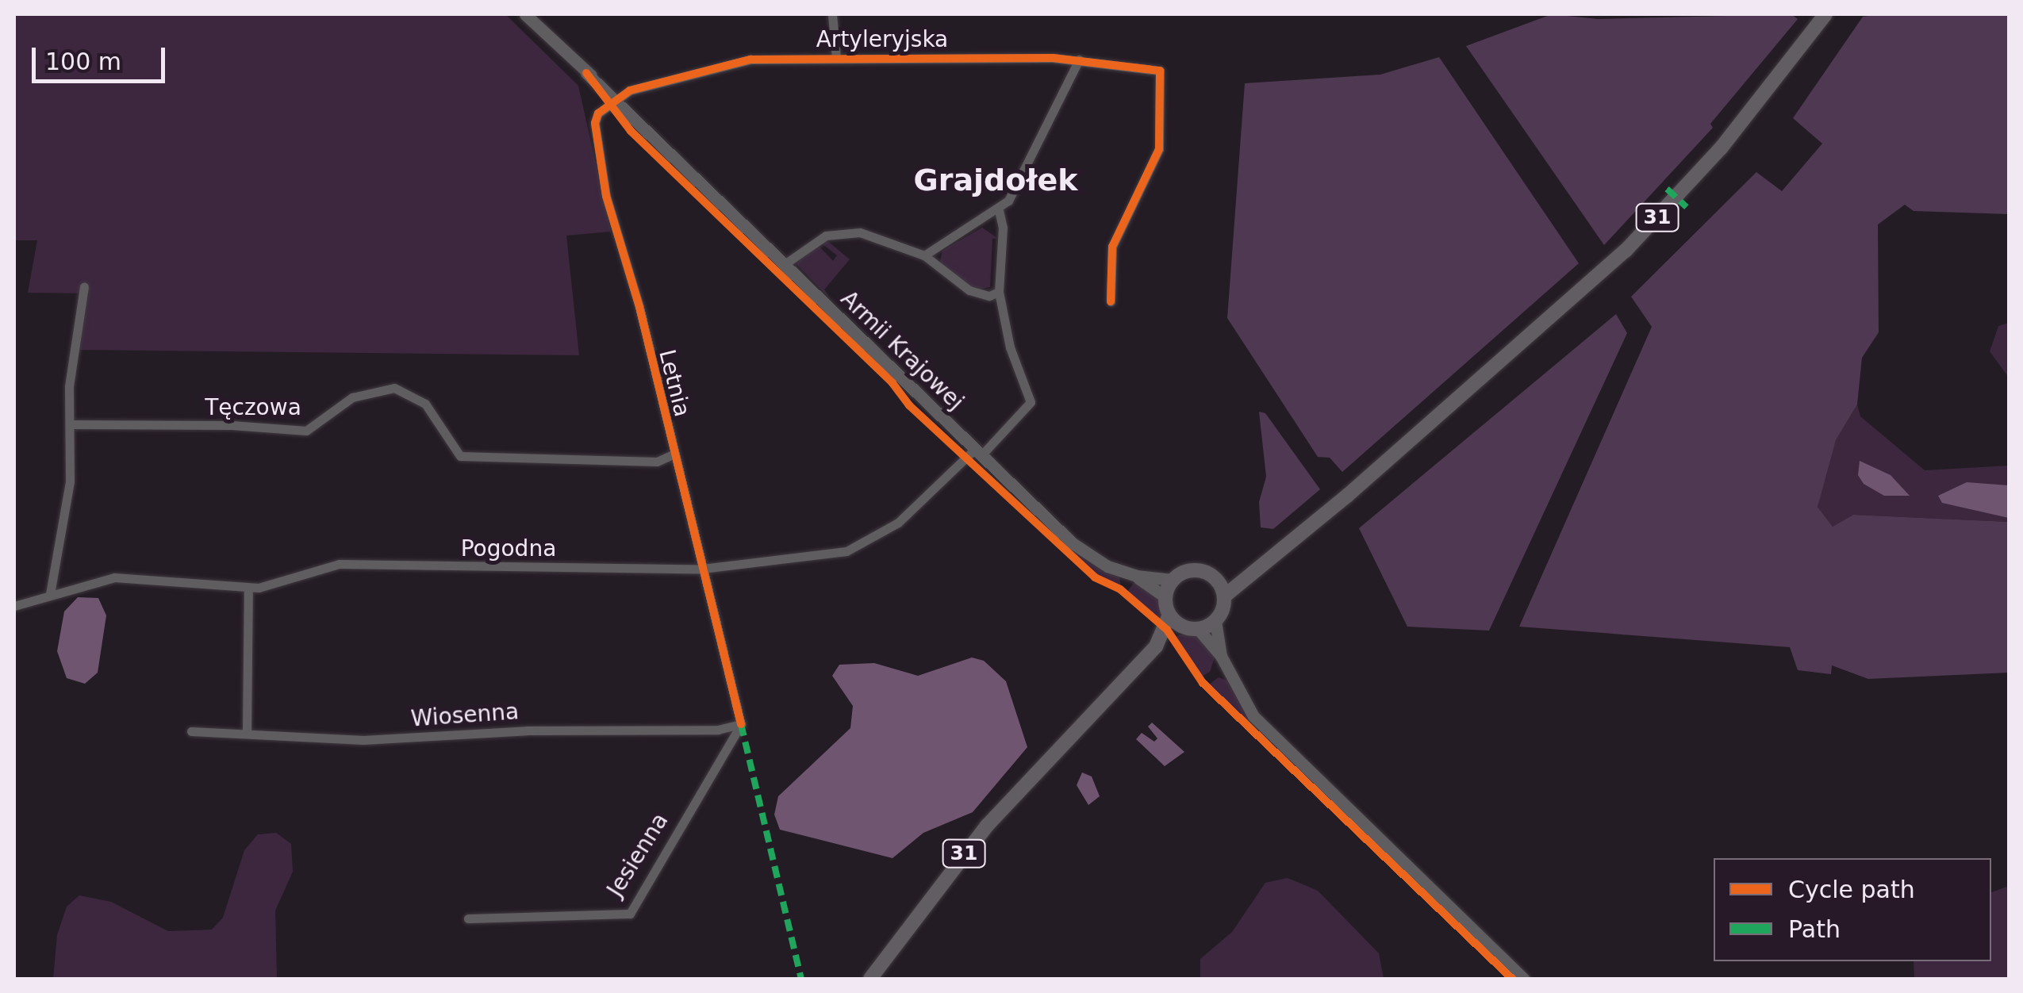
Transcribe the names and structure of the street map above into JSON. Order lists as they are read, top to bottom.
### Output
{
  "streets": {
    "main road": ["31"],
    "street": [
      "Artyleryjska",
      "Armii Krajowej",
      "Letnia",
      "Tęczowa",
      "Pogodna",
      "Wiosenna",
      "Jesienna"
    ]
  },
  "crossings": [
    ["Artyleryjska", "Armii Krajowej"],
    ["Artyleryjska", "Letnia"],
    ["31", "Armii Krajowej"],
    ["Armii Krajowej", "Letnia"],
    ["Armii Krajowej", "Pogodna"],
    ["Letnia", "Tęczowa"],
    ["Letnia", "Pogodna"],
    ["Letnia", "Wiosenna"],
    ["Letnia", "Jesienna"],
    ["Wiosenna", "Jesienna"]
  ],
  "districts": ["Grajdołek"],
  "legend": ["Cycle path", "Path"],
  "scale_bar": "100 m"
}
